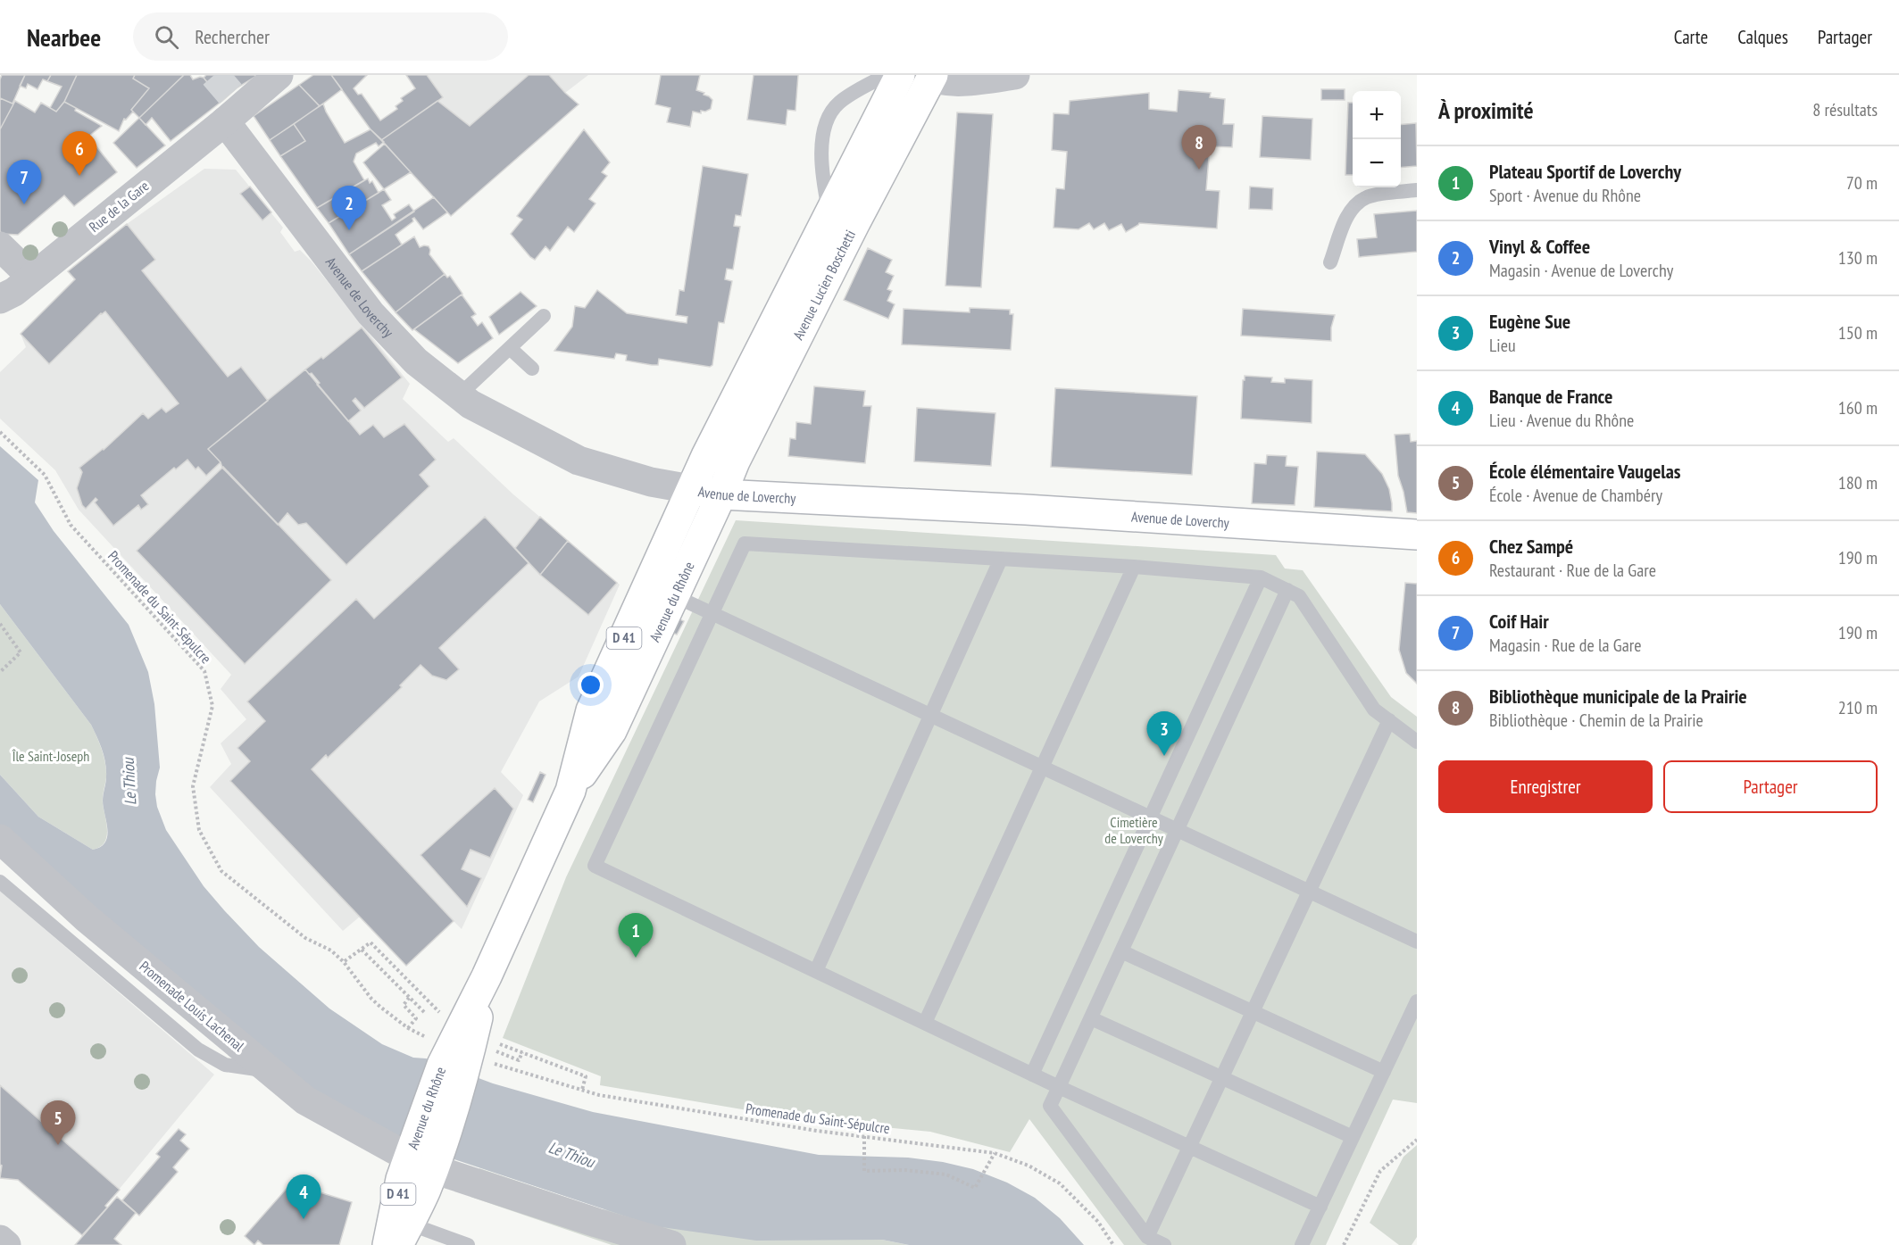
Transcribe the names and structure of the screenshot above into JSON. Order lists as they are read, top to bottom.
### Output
{
  "streets": {
    "main road": [
      "Avenue Lucien Boschetti",
      "Avenue de Loverchy",
      "Avenue du Rhône",
      "D 41"
    ],
    "street": ["Rue de la Gare", "Promenade Louis Lachenal"],
    "path": ["Promenade du Saint-Sépulcre"]
  },
  "crossings": [
    ["Rue de la Gare", "Avenue de Loverchy"],
    ["Avenue Lucien Boschetti", "Avenue de Loverchy"],
    ["Avenue Lucien Boschetti", "Avenue du Rhône"],
    ["Avenue de Loverchy", "Avenue du Rhône"],
    ["Avenue du Rhône", "Promenade du Saint-Sépulcre"],
    ["Avenue du Rhône", "Promenade Louis Lachenal"]
  ],
  "water": ["Le Thiou"],
  "parks": ["Île Saint-Joseph", "Cimetière de Loverchy"],
  "page": {
    "header": "Nearbee",
    "search": "Rechercher",
    "nav": ["Carte", "Calques", "Partager"],
    "heading": ["À proximité", "8 résultats"],
    "map_buttons": ["+", "−"],
    "pins": [
      "8",
      "6",
      "7",
      "2",
      "3",
      "1",
      "5",
      "4"
    ],
    "list": [
      {
        "mark": "1",
        "name": "Plateau Sportif de Loverchy",
        "note": "Sport · Avenue du Rhône",
        "value": "70 m"
      },
      {
        "mark": "2",
        "name": "Vinyl & Coffee",
        "note": "Magasin · Avenue de Loverchy",
        "value": "130 m"
      },
      {
        "mark": "3",
        "name": "Eugène Sue",
        "note": "Lieu",
        "value": "150 m"
      },
      {
        "mark": "4",
        "name": "Banque de France",
        "note": "Lieu · Avenue du Rhône",
        "value": "160 m"
      },
      {
        "mark": "5",
        "name": "École élémentaire Vaugelas",
        "note": "École · Avenue de Chambéry",
        "value": "180 m"
      },
      {
        "mark": "6",
        "name": "Chez Sampé",
        "note": "Restaurant · Rue de la Gare",
        "value": "190 m"
      },
      {
        "mark": "7",
        "name": "Coif Hair",
        "note": "Magasin · Rue de la Gare",
        "value": "190 m"
      },
      {
        "mark": "8",
        "name": "Bibliothèque municipale de la Prairie",
        "note": "Bibliothèque · Chemin de la Prairie",
        "value": "210 m"
      }
    ],
    "buttons": ["Enregistrer", "Partager"]
  }
}
